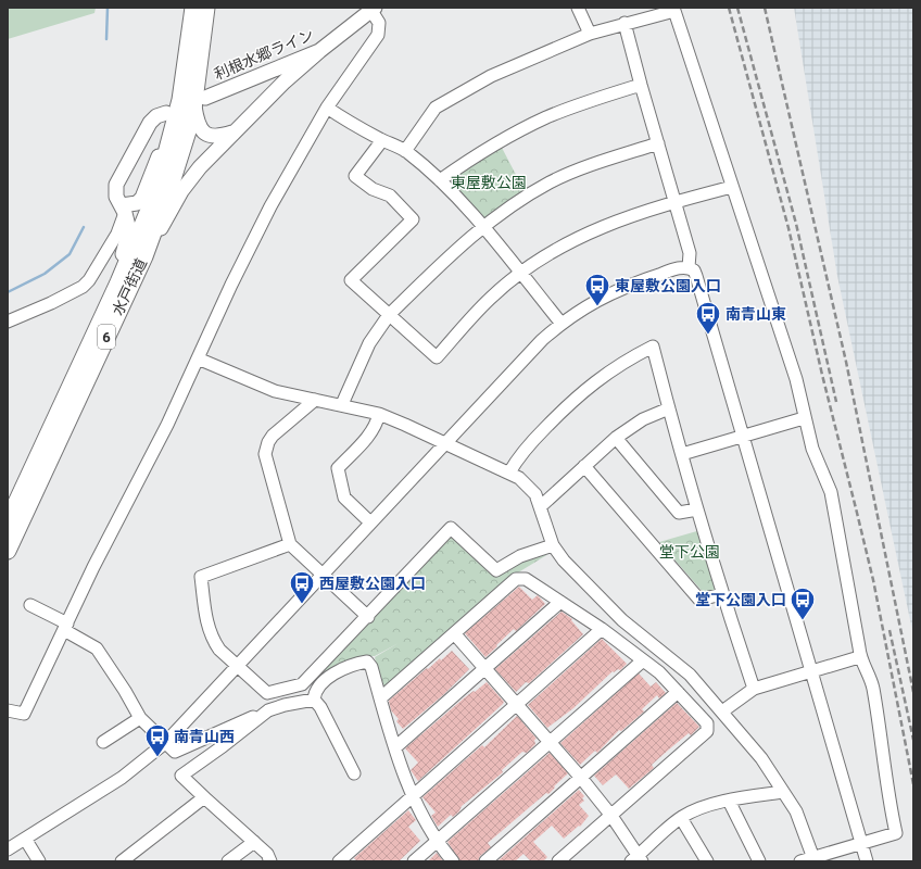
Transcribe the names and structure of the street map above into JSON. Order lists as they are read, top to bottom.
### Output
{
  "streets": {
    "highway": ["水戸街道", "6"],
    "main road": ["利根水郷ライン"]
  },
  "crossings": [
    ["利根水郷ライン", "水戸街道"]
  ],
  "parks": ["東屋敷公園", "堂下公園"],
  "places": {
    "bus stop": [
      "東屋敷公園入口",
      "南青山東",
      "西屋敷公園入口",
      "堂下公園入口",
      "南青山西"
    ]
  }
}
